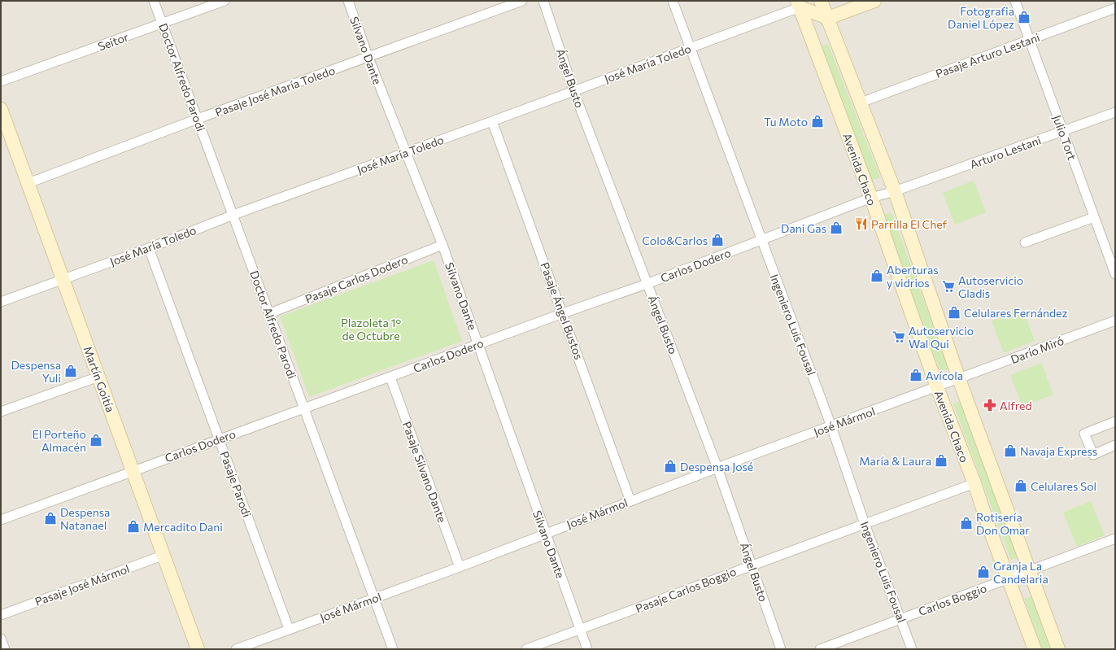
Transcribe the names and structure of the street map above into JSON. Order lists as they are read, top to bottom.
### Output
{
  "streets": {
    "main road": ["Avenida Chaco", "Martín Goitía"],
    "street": [
      "Seitor",
      "Silvano Dante",
      "Pasaje Arturo Lestani",
      "José María Toledo",
      "Doctor Alfredo Parodi",
      "Ángel Busto",
      "Pasaje José María Toledo",
      "Julio Tort",
      "Arturo Lestani",
      "Carlos Dodero",
      "Pasaje Carlos Dodero",
      "Pasaje Ángel Bustos",
      "Ingeniero Luis Fousal",
      "Darío Miró",
      "José Mármol",
      "Pasaje Silvano Dante",
      "Pasaje Parodi",
      "Pasaje José Mármol",
      "Pasaje Carlos Boggio",
      "Carlos Boggio"
    ]
  },
  "crossings": [
    ["Seitor", "Doctor Alfredo Parodi"],
    ["Silvano Dante", "José María Toledo"],
    ["Silvano Dante", "Pasaje José María Toledo"],
    ["Silvano Dante", "Carlos Dodero"],
    ["Silvano Dante", "Pasaje Carlos Dodero"],
    ["Silvano Dante", "José Mármol"],
    ["Silvano Dante", "Pasaje Carlos Boggio"],
    ["Pasaje Arturo Lestani", "Julio Tort"],
    ["Pasaje Arturo Lestani", "Avenida Chaco"],
    ["José María Toledo", "Doctor Alfredo Parodi"],
    ["José María Toledo", "Ángel Busto"],
    ["José María Toledo", "Avenida Chaco"],
    ["José María Toledo", "Pasaje Ángel Bustos"],
    ["José María Toledo", "Ingeniero Luis Fousal"],
    ["José María Toledo", "Martín Goitía"],
    ["José María Toledo", "Pasaje Parodi"],
    ["Doctor Alfredo Parodi", "Pasaje José María Toledo"],
    ["Doctor Alfredo Parodi", "Carlos Dodero"],
    ["Doctor Alfredo Parodi", "Pasaje Carlos Dodero"],
    ["Doctor Alfredo Parodi", "José Mármol"],
    ["Ángel Busto", "Carlos Dodero"],
    ["Ángel Busto", "José Mármol"],
    ["Ángel Busto", "Pasaje Carlos Boggio"],
    ["Pasaje José María Toledo", "Martín Goitía"],
    ["Julio Tort", "Arturo Lestani"],
    ["Arturo Lestani", "Avenida Chaco"],
    ["Arturo Lestani", "Carlos Dodero"],
    ["Avenida Chaco", "Carlos Dodero"],
    ["Avenida Chaco", "Darío Miró"],
    ["Avenida Chaco", "José Mármol"],
    ["Avenida Chaco", "Pasaje Carlos Boggio"],
    ["Avenida Chaco", "Carlos Boggio"],
    ["Carlos Dodero", "Pasaje Ángel Bustos"],
    ["Carlos Dodero", "Ingeniero Luis Fousal"],
    ["Carlos Dodero", "Martín Goitía"],
    ["Carlos Dodero", "Pasaje Silvano Dante"],
    ["Carlos Dodero", "Pasaje Parodi"],
    ["Pasaje Ángel Bustos", "José Mármol"],
    ["Ingeniero Luis Fousal", "José Mármol"],
    ["Ingeniero Luis Fousal", "Pasaje Carlos Boggio"],
    ["Ingeniero Luis Fousal", "Carlos Boggio"],
    ["Darío Miró", "José Mármol"],
    ["Martín Goitía", "Pasaje José Mármol"],
    ["José Mármol", "Pasaje Silvano Dante"],
    ["José Mármol", "Pasaje Parodi"]
  ],
  "parks": ["Plazoleta 1° de Octubre"],
  "places": {
    "shop": [
      "Fotografia Daniel López",
      "Tu Moto",
      "Dani Gas",
      "Colo&Carlos",
      "Aberturas y vidrios",
      "Celulares Fernández",
      "Despensa Yuli",
      "Avícola",
      "El Porteño Almacén",
      "Navaja Express",
      "María & Laura",
      "Despensa José",
      "Celulares Sol",
      "Despensa Natanael",
      "Rotisería Don Omar",
      "Mercadito Dani",
      "Granja La Candelaria"
    ],
    "restaurant": ["Parrilla El Chef"],
    "supermarket": ["Autoservicio Gladis", "Autoservicio Wal Qui"],
    "pharmacy": ["Alfred"]
  }
}
